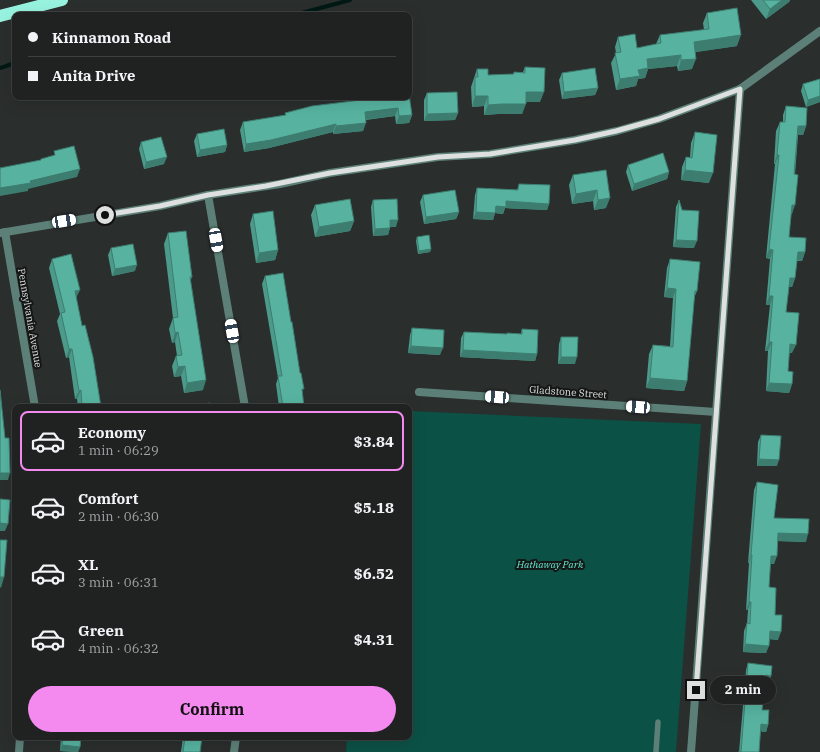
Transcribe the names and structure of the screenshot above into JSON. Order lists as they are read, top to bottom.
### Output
{
  "streets": {
    "street": ["Pennsylvania Avenue", "Gladstone Street"]
  },
  "parks": ["Hathaway Park"],
  "page": {
    "banner": ["Kinnamon Road", "Anita Drive"],
    "list": [
      {
        "name": "Economy",
        "note": "1 min · 06:29",
        "value": "$3.84"
      },
      {
        "name": "Comfort",
        "note": "2 min · 06:30",
        "value": "$5.18"
      },
      {
        "name": "XL",
        "note": "3 min · 06:31",
        "value": "$6.52"
      },
      {
        "name": "Green",
        "note": "4 min · 06:32",
        "value": "$4.31"
      }
    ],
    "bubble": "2 min",
    "buttons": "Confirm"
  }
}
